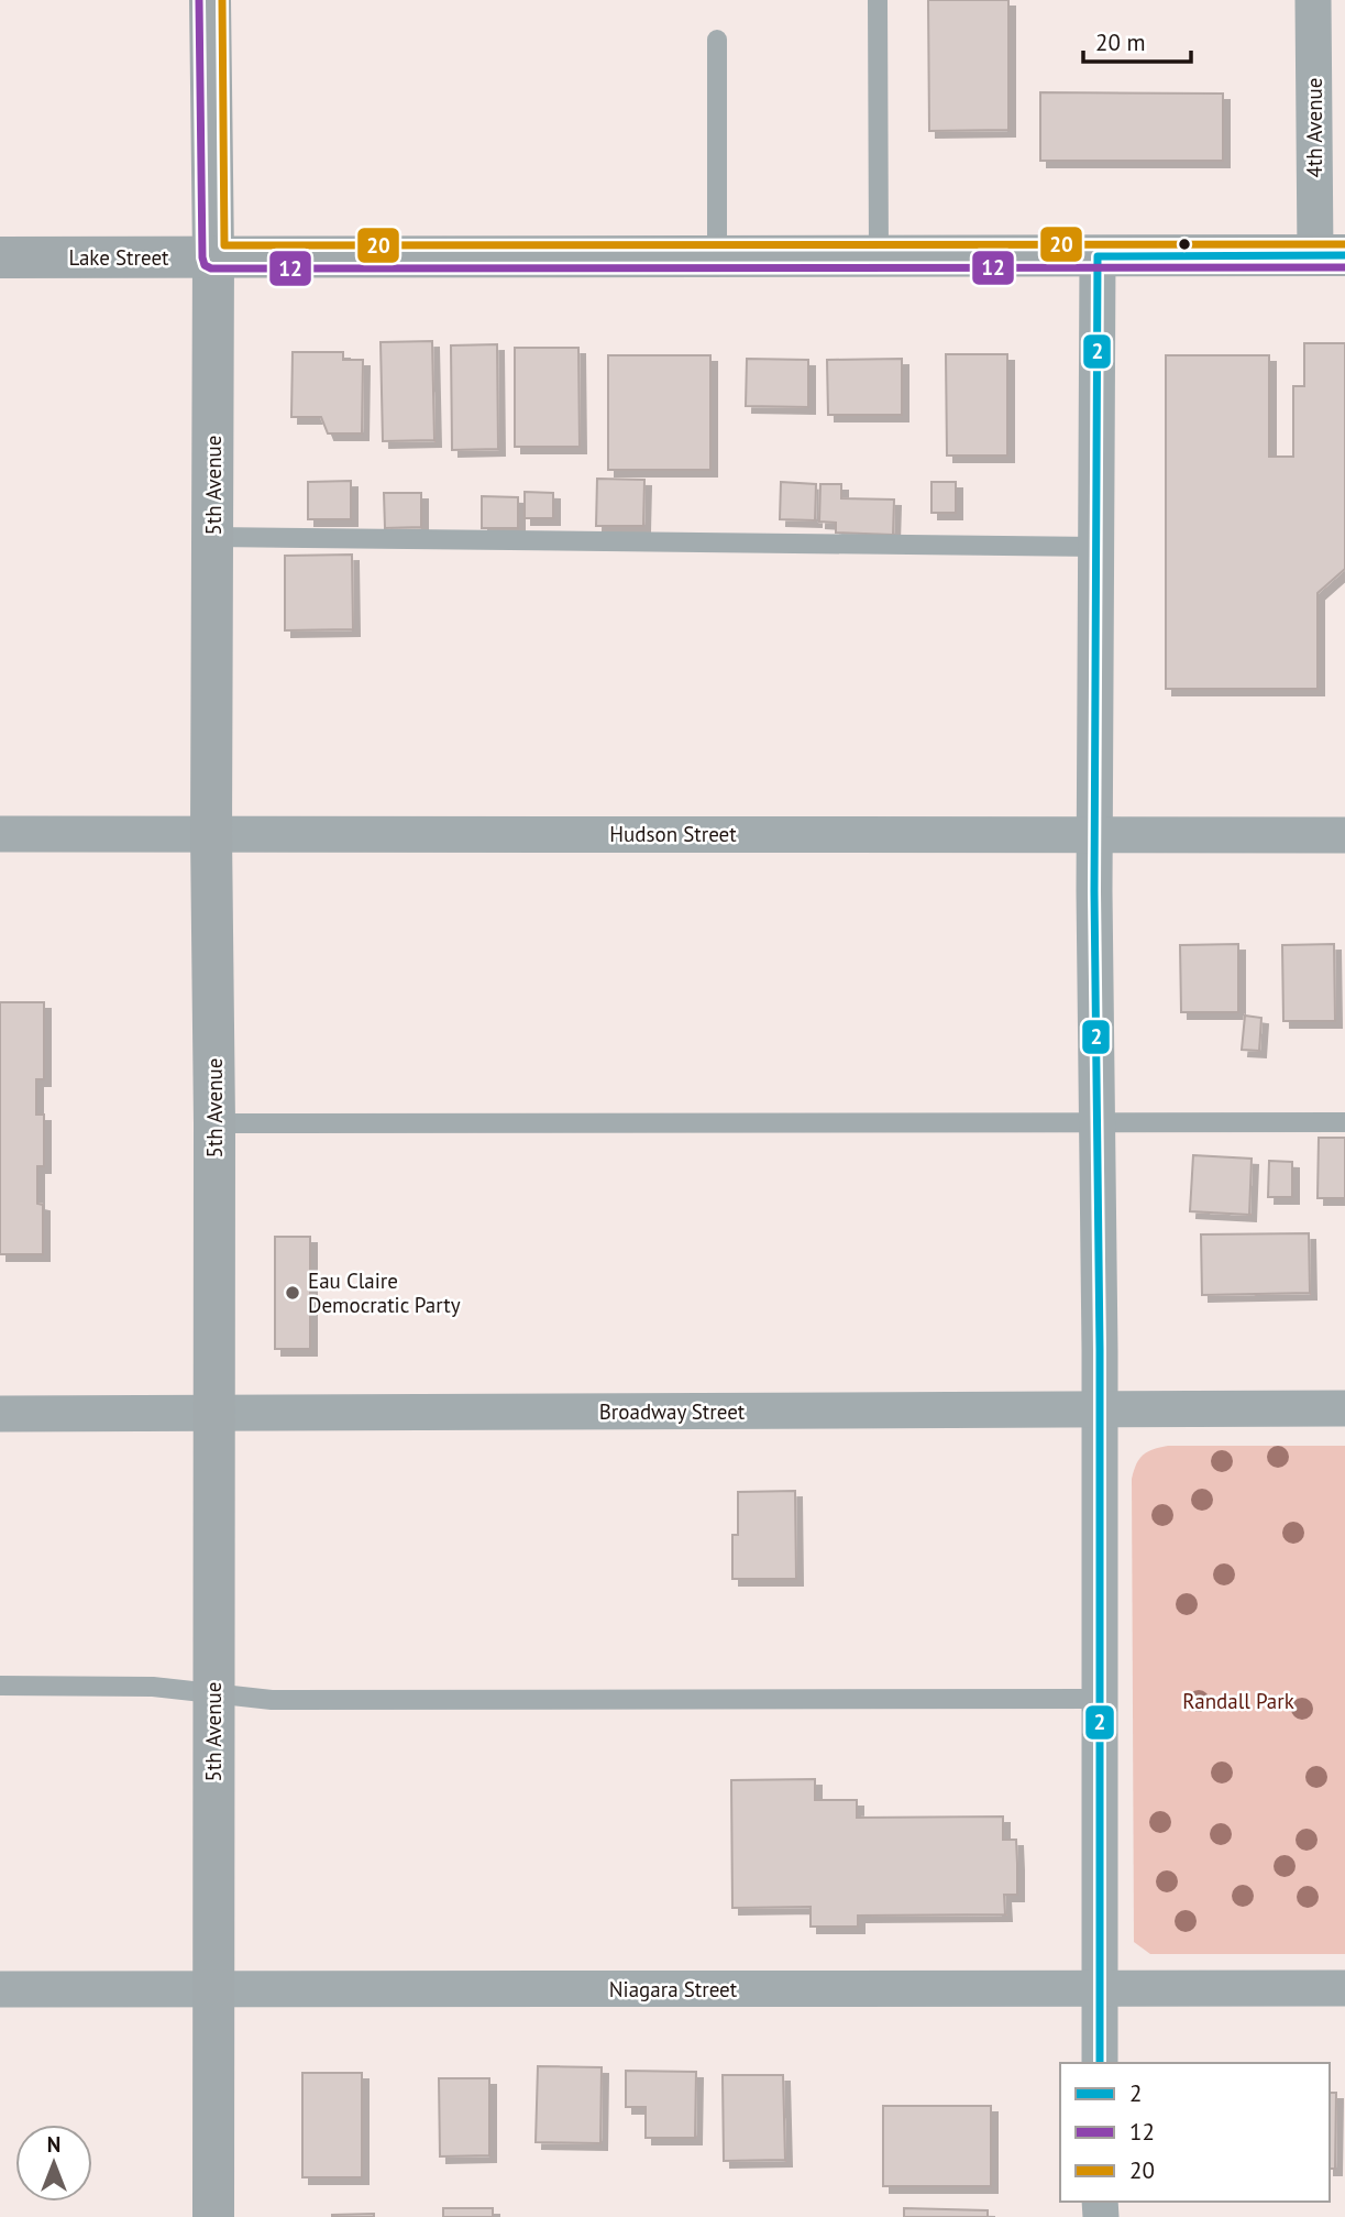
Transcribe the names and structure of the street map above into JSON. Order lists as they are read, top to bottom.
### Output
{
  "streets": {
    "main road": ["Lake Street", "5th Avenue"],
    "street": [
      "4th Avenue",
      "Hudson Street",
      "Broadway Street",
      "Niagara Street"
    ]
  },
  "crossings": [
    ["4th Avenue", "Lake Street"],
    ["Lake Street", "5th Avenue"],
    ["5th Avenue", "Hudson Street"],
    ["5th Avenue", "Broadway Street"],
    ["5th Avenue", "Niagara Street"]
  ],
  "parks": ["Randall Park"],
  "places": ["Eau Claire Democratic Party"],
  "lines": ["transit line 12", "transit line 20", "transit line 2"],
  "legend": ["2", "12", "20"],
  "scale_bar": "20 m",
  "north": "top"
}
